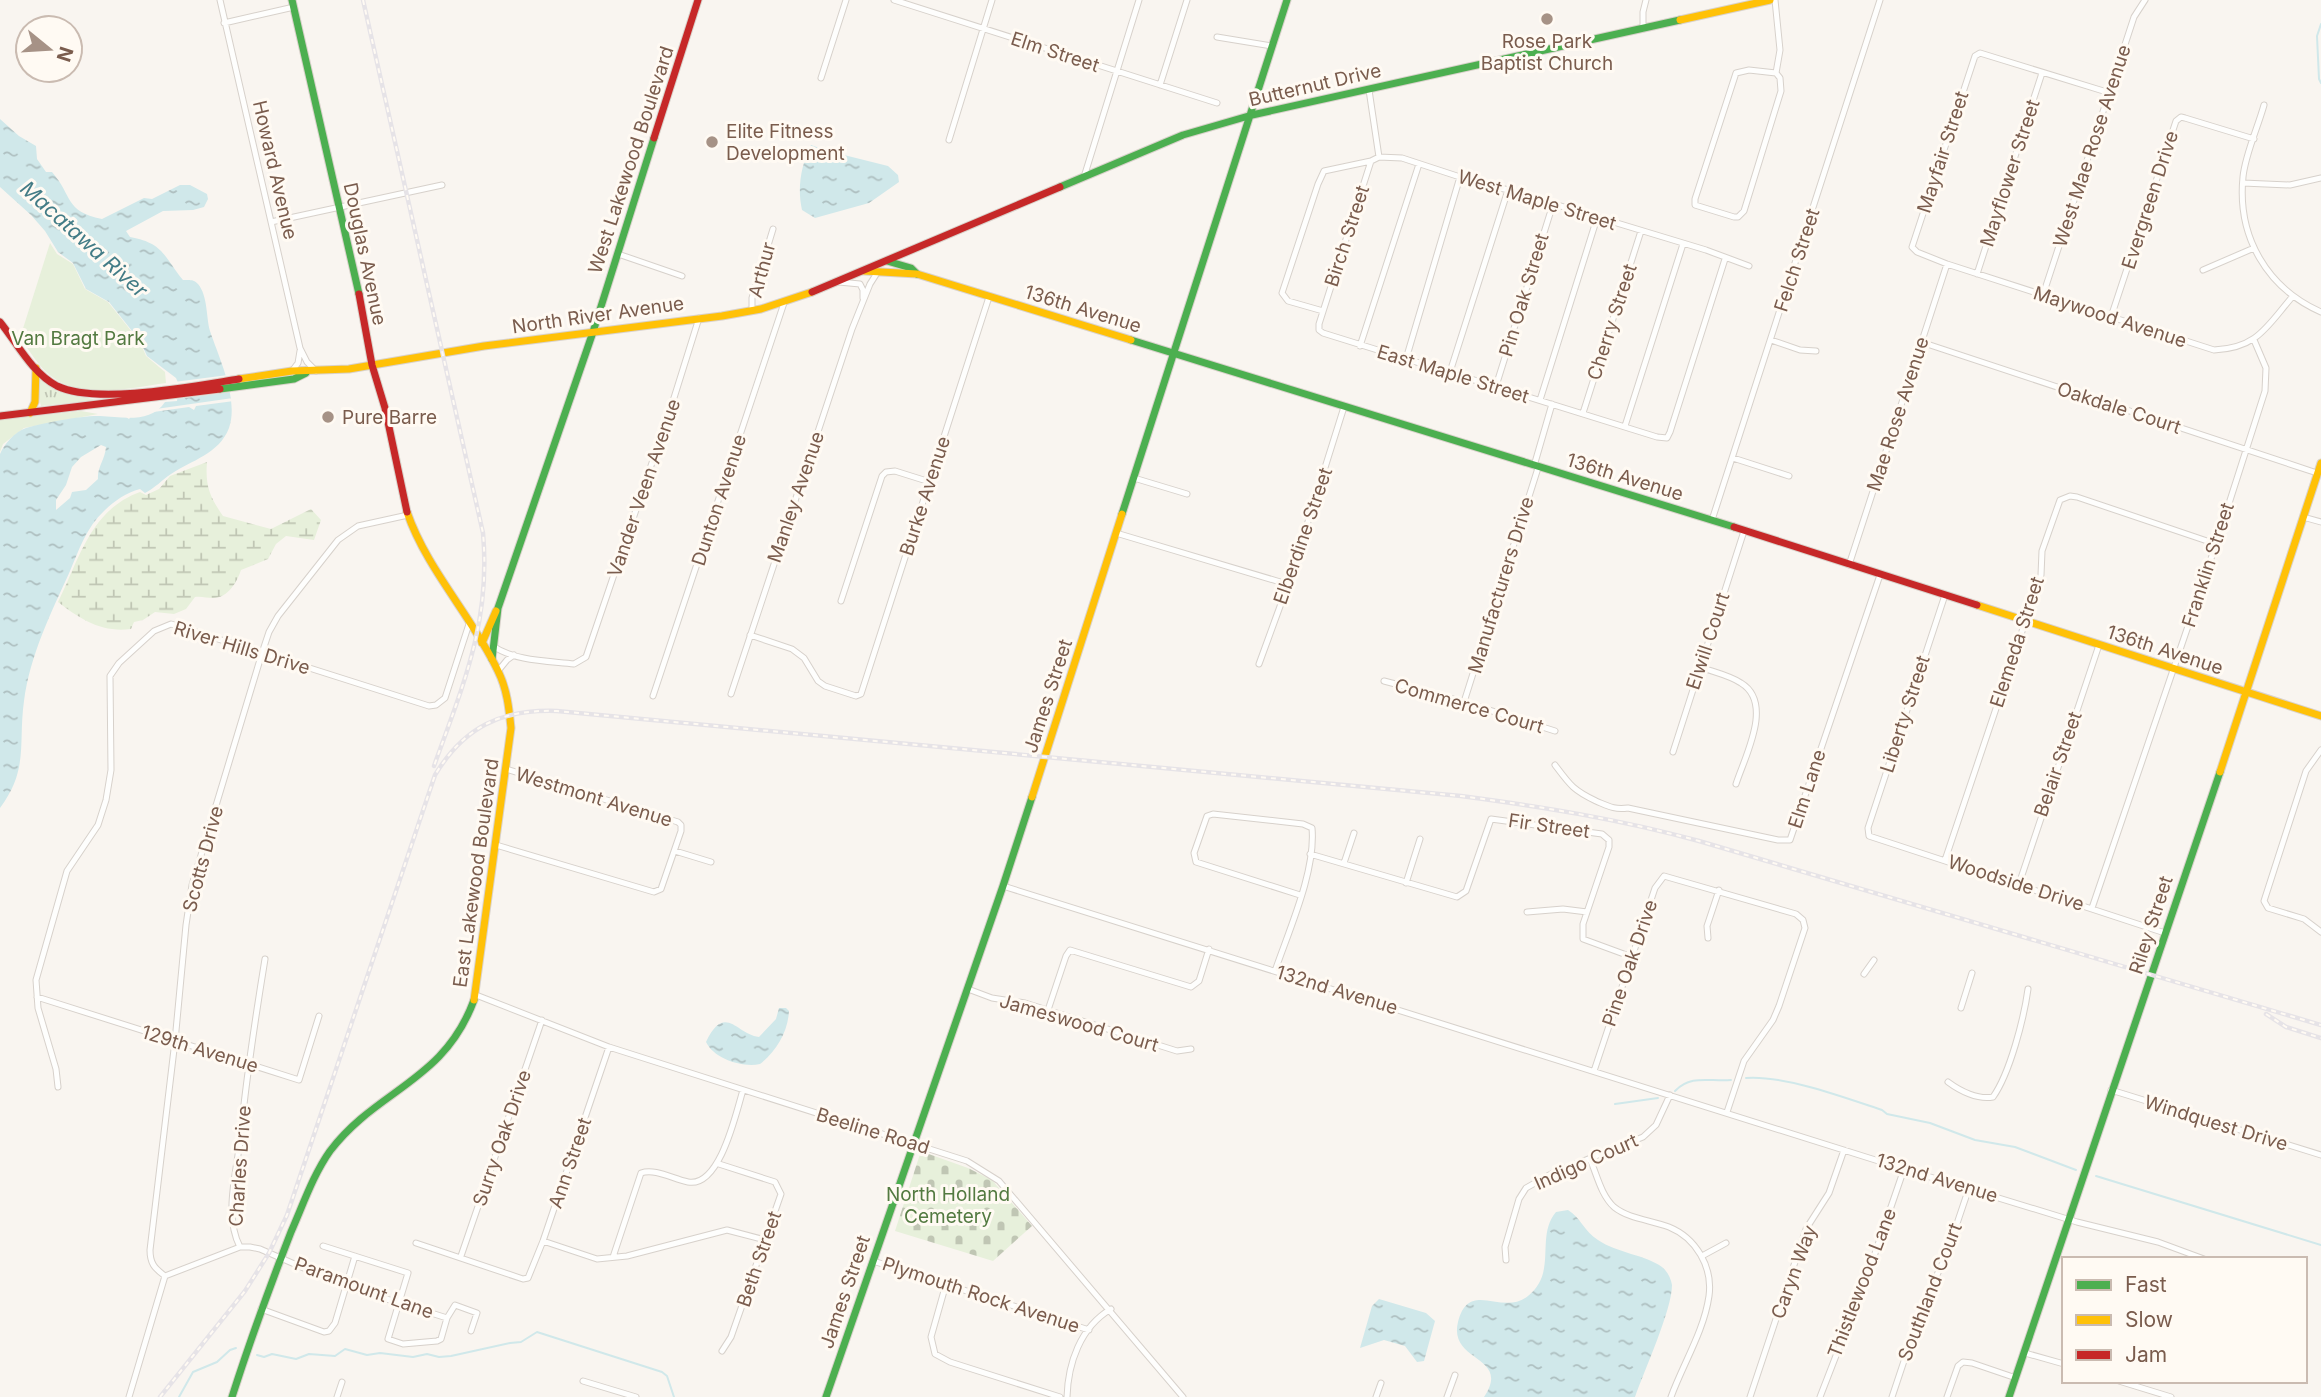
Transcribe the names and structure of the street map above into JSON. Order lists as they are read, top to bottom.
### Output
{
  "streets": {
    "main road": [
      "Butternut Drive",
      "West Lakewood Boulevard",
      "Douglas Avenue",
      "136th Avenue",
      "North River Avenue",
      "James Street",
      "East Lakewood Boulevard",
      "Riley Street"
    ],
    "street": [
      "Elm Street",
      "West Mae Rose Avenue",
      "Mayfair Street",
      "Howard Avenue",
      "Mayflower Street",
      "West Maple Street",
      "Evergreen Drive",
      "Birch Street",
      "Felch Street",
      "Arthur",
      "Pin Oak Street",
      "Maywood Avenue",
      "Cherry Street",
      "East Maple Street",
      "Oakdale Court",
      "Mae Rose Avenue",
      "Vander Veen Avenue",
      "Burke Avenue",
      "Manley Avenue",
      "Dunton Avenue",
      "Elberdine Street",
      "Franklin Street",
      "Manufacturers Drive",
      "Elwill Court",
      "Elemeda Street",
      "River Hills Drive",
      "Commerce Court",
      "Liberty Street",
      "Belair Street",
      "Elm Lane",
      "Westmont Avenue",
      "Fir Street",
      "Scotts Drive",
      "Woodside Drive",
      "Pine Oak Drive",
      "132nd Avenue",
      "Jameswood Court",
      "129th Avenue",
      "Windquest Drive",
      "Beeline Road",
      "Surry Oak Drive",
      "Indigo Court",
      "Ann Street",
      "Charles Drive",
      "Beth Street",
      "Caryn Way",
      "Thistlewood Lane",
      "Paramount Lane",
      "Southland Court",
      "Plymouth Rock Avenue"
    ]
  },
  "crossings": [
    ["Butternut Drive", "136th Avenue"],
    ["Butternut Drive", "North River Avenue"],
    ["Butternut Drive", "James Street"],
    ["West Mae Rose Avenue", "Maywood Avenue"],
    ["Mayfair Street", "Mayflower Street"],
    ["Mayfair Street", "Maywood Avenue"],
    ["West Lakewood Boulevard", "North River Avenue"],
    ["West Lakewood Boulevard", "East Lakewood Boulevard"],
    ["Howard Avenue", "North River Avenue"],
    ["Mayflower Street", "Maywood Avenue"],
    ["West Maple Street", "Pin Oak Street"],
    ["West Maple Street", "Cherry Street"],
    ["West Maple Street", "East Maple Street"],
    ["Evergreen Drive", "Maywood Avenue"],
    ["Birch Street", "East Maple Street"],
    ["Douglas Avenue", "North River Avenue"],
    ["Douglas Avenue", "Scotts Drive"],
    ["Felch Street", "136th Avenue"],
    ["Arthur", "North River Avenue"],
    ["Pin Oak Street", "East Maple Street"],
    ["136th Avenue", "North River Avenue"],
    ["136th Avenue", "Mae Rose Avenue"],
    ["136th Avenue", "Burke Avenue"],
    ["136th Avenue", "Manley Avenue"],
    ["136th Avenue", "Elberdine Street"],
    ["136th Avenue", "Franklin Street"],
    ["136th Avenue", "Manufacturers Drive"],
    ["136th Avenue", "Elwill Court"],
    ["136th Avenue", "Elemeda Street"],
    ["136th Avenue", "James Street"],
    ["136th Avenue", "Liberty Street"],
    ["136th Avenue", "Belair Street"],
    ["136th Avenue", "Elm Lane"],
    ["136th Avenue", "Riley Street"],
    ["North River Avenue", "Vander Veen Avenue"],
    ["North River Avenue", "Dunton Avenue"],
    ["Maywood Avenue", "Mae Rose Avenue"],
    ["Maywood Avenue", "Franklin Street"],
    ["Cherry Street", "East Maple Street"],
    ["East Maple Street", "Manufacturers Drive"],
    ["Oakdale Court", "Mae Rose Avenue"],
    ["Oakdale Court", "Franklin Street"],
    ["Oakdale Court", "Riley Street"],
    ["Burke Avenue", "Manley Avenue"],
    ["Franklin Street", "Elemeda Street"],
    ["Franklin Street", "Woodside Drive"],
    ["Manufacturers Drive", "Commerce Court"],
    ["Elemeda Street", "Woodside Drive"],
    ["River Hills Drive", "Scotts Drive"],
    ["River Hills Drive", "129th Avenue"],
    ["James Street", "132nd Avenue"],
    ["James Street", "Jameswood Court"],
    ["James Street", "Beeline Road"],
    ["James Street", "Plymouth Rock Avenue"],
    ["Liberty Street", "Woodside Drive"],
    ["Belair Street", "Woodside Drive"],
    ["Westmont Avenue", "East Lakewood Boulevard"],
    ["Scotts Drive", "129th Avenue"],
    ["East Lakewood Boulevard", "Beeline Road"],
    ["East Lakewood Boulevard", "Paramount Lane"],
    ["Woodside Drive", "Riley Street"],
    ["Riley Street", "132nd Avenue"],
    ["Riley Street", "Windquest Drive"],
    ["Pine Oak Drive", "132nd Avenue"],
    ["132nd Avenue", "Indigo Court"],
    ["132nd Avenue", "Caryn Way"],
    ["132nd Avenue", "Thistlewood Lane"],
    ["132nd Avenue", "Southland Court"],
    ["129th Avenue", "Charles Drive"],
    ["Beeline Road", "Surry Oak Drive"],
    ["Beeline Road", "Ann Street"],
    ["Surry Oak Drive", "Ann Street"],
    ["Charles Drive", "Paramount Lane"]
  ],
  "water": ["Macatawa River"],
  "parks": ["Van Bragt Park", "North Holland Cemetery"],
  "places": ["Rose Park Baptist Church", "Elite Fitness Development", "Pure Barre"],
  "legend": ["Fast", "Slow", "Jam"],
  "north": "right"
}
